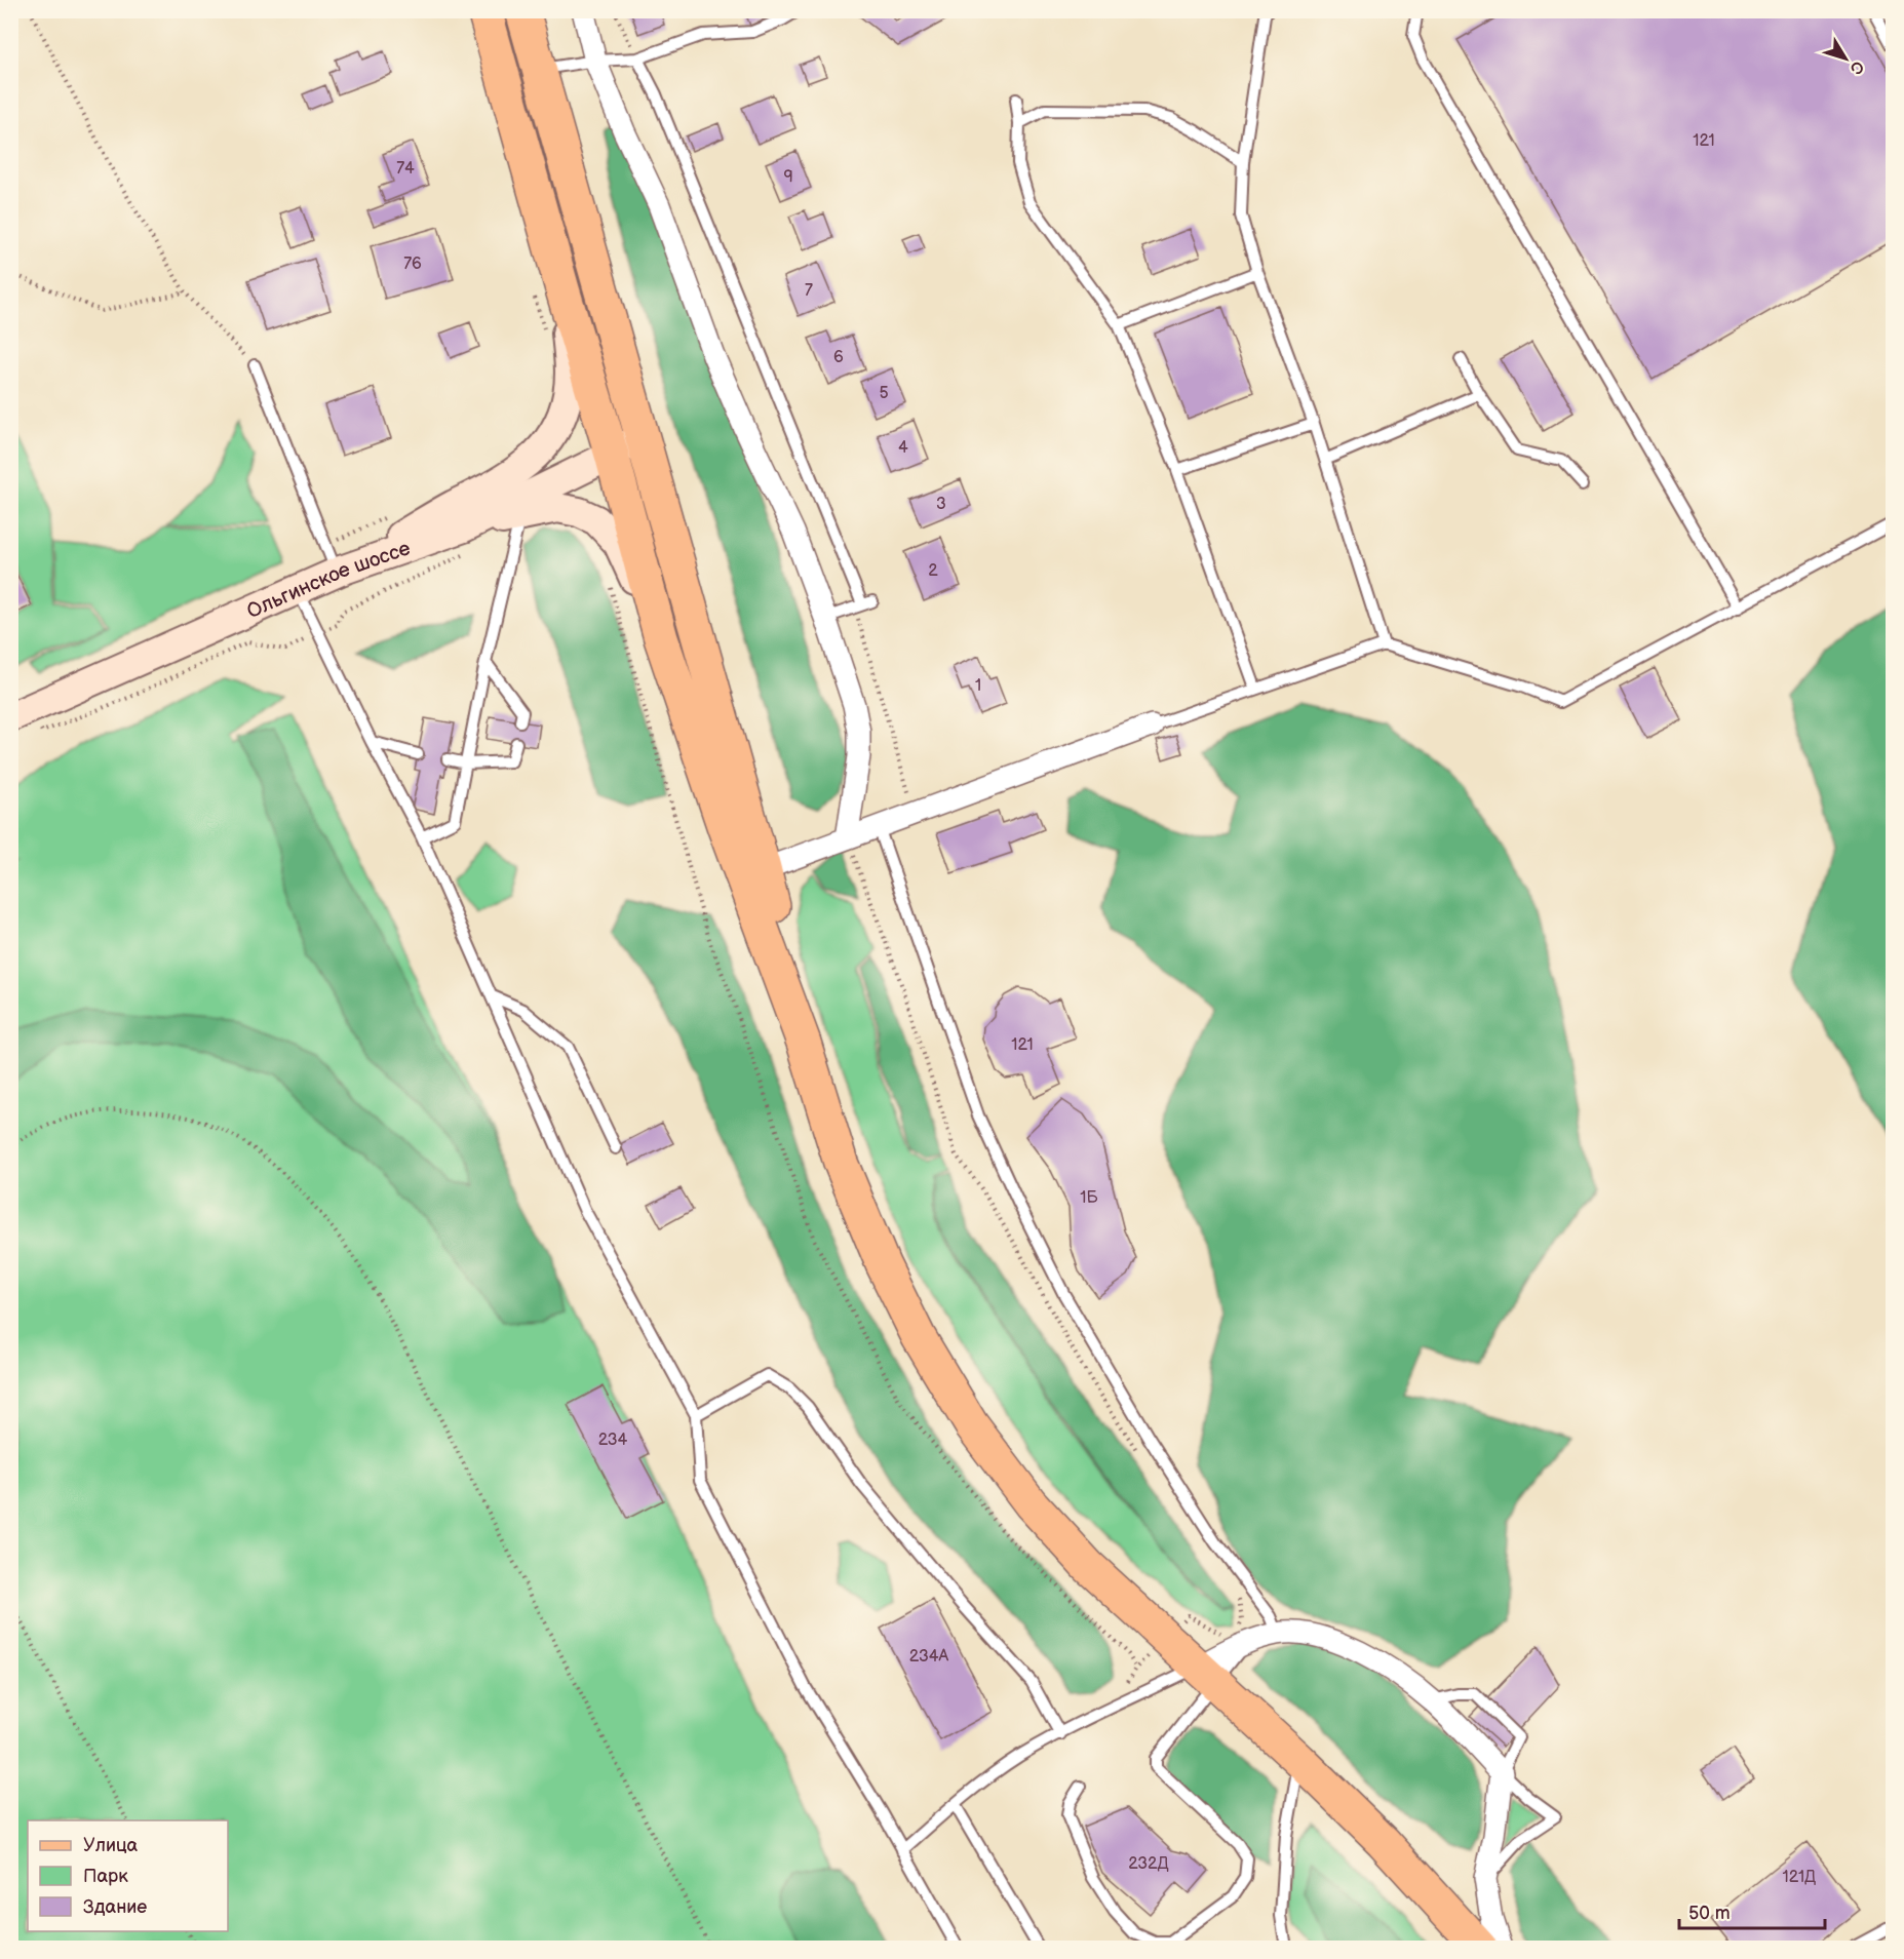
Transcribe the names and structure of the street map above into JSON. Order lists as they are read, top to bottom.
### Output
{
  "streets": {
    "main road": ["Ольгинское шоссе"]
  },
  "house_numbers": [
    "121",
    "74",
    "9",
    "76",
    "7",
    "6",
    "5",
    "4",
    "3",
    "2",
    "1",
    "121",
    "1Б",
    "234",
    "234А",
    "232Д",
    "121Д"
  ],
  "legend": ["Улица", "Парк", "Здание"],
  "scale_bar": "50 m",
  "north": "bottom right"
}
